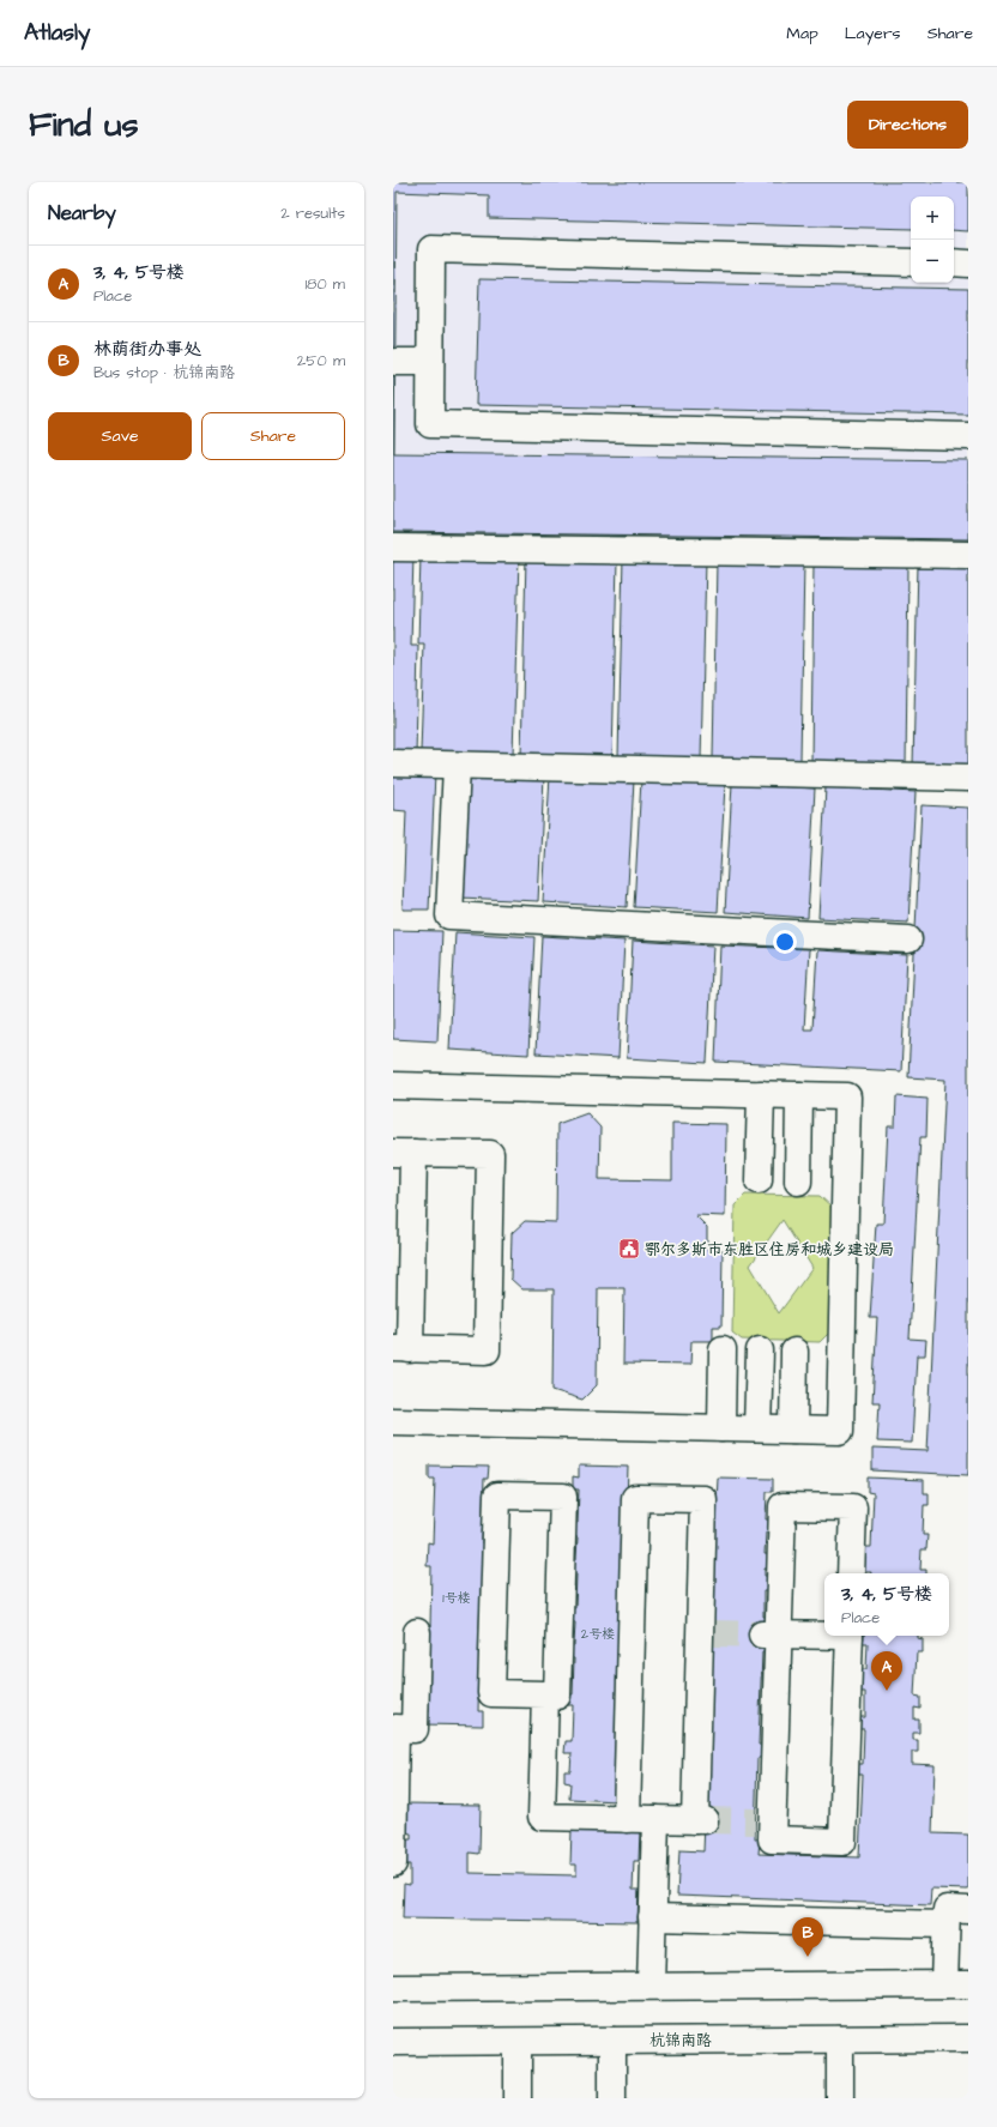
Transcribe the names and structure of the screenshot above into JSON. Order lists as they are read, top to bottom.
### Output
{
  "streets": {
    "main road": ["杭锦南路"]
  },
  "places": {
    "public building": ["鄂尔多斯市东胜区住房和城乡建设局"]
  },
  "house_numbers": ["1号楼", "2号楼"],
  "page": {
    "header": "Atlasly",
    "nav": ["Map", "Layers", "Share"],
    "buttons": [
      "Directions",
      ["Save", "Share"]
    ],
    "title": "Find us",
    "heading": ["Nearby", "2 results"],
    "map_buttons": ["+", "−"],
    "list": [
      {
        "mark": "A",
        "name": "3, 4, 5号楼",
        "note": "Place",
        "value": "180 m"
      },
      {
        "mark": "B",
        "name": "林荫街办事处",
        "note": "Bus stop · 杭锦南路",
        "value": "250 m"
      }
    ],
    "popup": ["3, 4, 5号楼", "Place"],
    "pins": ["A", "B"]
  }
}
